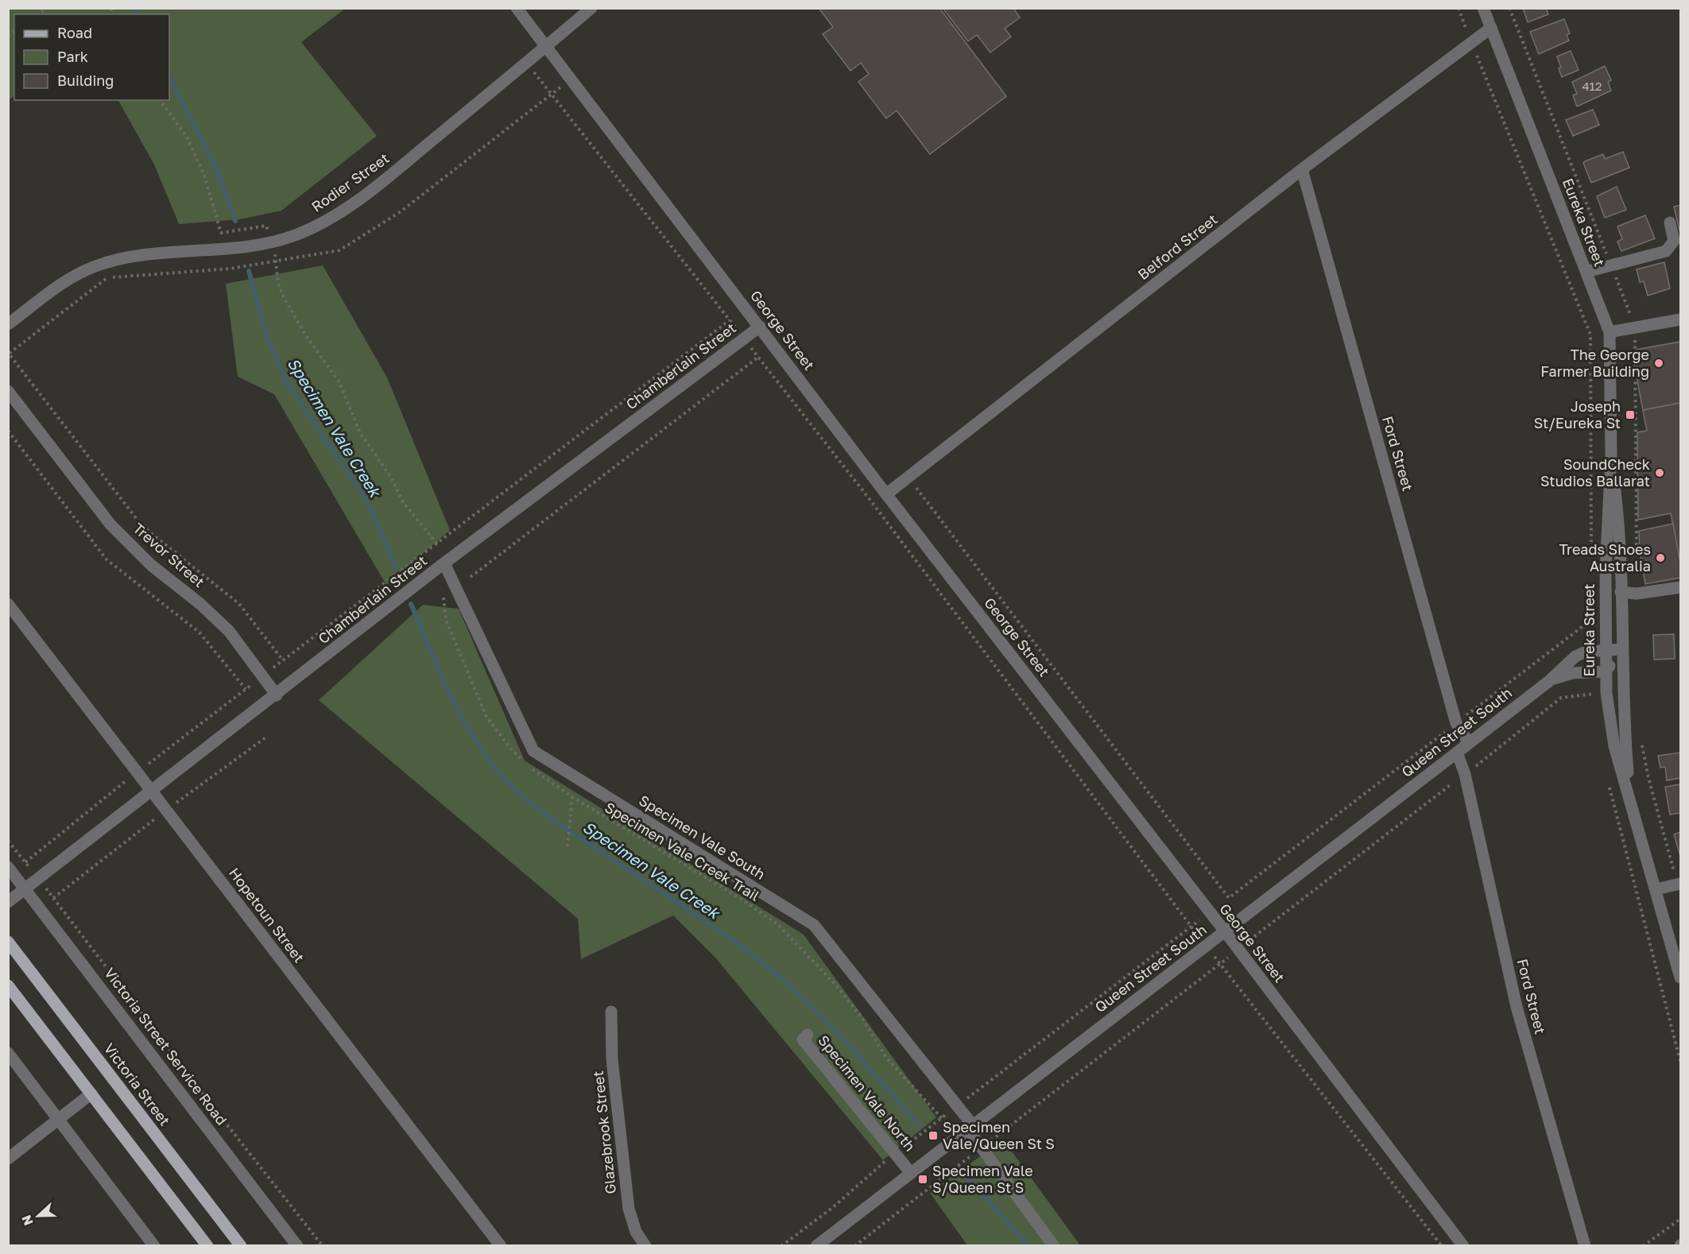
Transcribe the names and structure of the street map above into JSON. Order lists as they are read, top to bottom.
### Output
{
  "streets": {
    "main road": ["Victoria Street"],
    "street": [
      "Rodier Street",
      "Eureka Street",
      "Belford Street",
      "George Street",
      "Chamberlain Street",
      "Ford Street",
      "Trevor Street",
      "Queen Street South",
      "Specimen Vale South",
      "Hopetoun Street",
      "Victoria Street Service Road",
      "Specimen Vale North",
      "Glazebrook Street"
    ],
    "path": ["Specimen Vale Creek Trail"]
  },
  "crossings": [
    ["Rodier Street", "George Street"],
    ["Eureka Street", "Belford Street"],
    ["Eureka Street", "Queen Street South"],
    ["Belford Street", "George Street"],
    ["Belford Street", "Ford Street"],
    ["George Street", "Chamberlain Street"],
    ["George Street", "Queen Street South"],
    ["Chamberlain Street", "Trevor Street"],
    ["Chamberlain Street", "Specimen Vale South"],
    ["Chamberlain Street", "Hopetoun Street"],
    ["Chamberlain Street", "Victoria Street Service Road"],
    ["Ford Street", "Queen Street South"],
    ["Queen Street South", "Specimen Vale South"],
    ["Queen Street South", "Specimen Vale North"]
  ],
  "water": ["Specimen Vale Creek"],
  "places": {
    "other": ["The George Farmer Building", "SoundCheck Studios Ballarat", "Treads Shoes Australia"],
    "transit": ["Joseph St/Eureka St", "Specimen Vale/Queen St S", "Specimen Vale S/Queen St S"]
  },
  "house_numbers": ["412"],
  "legend": ["Road", "Park", "Building"],
  "north": "left"
}
